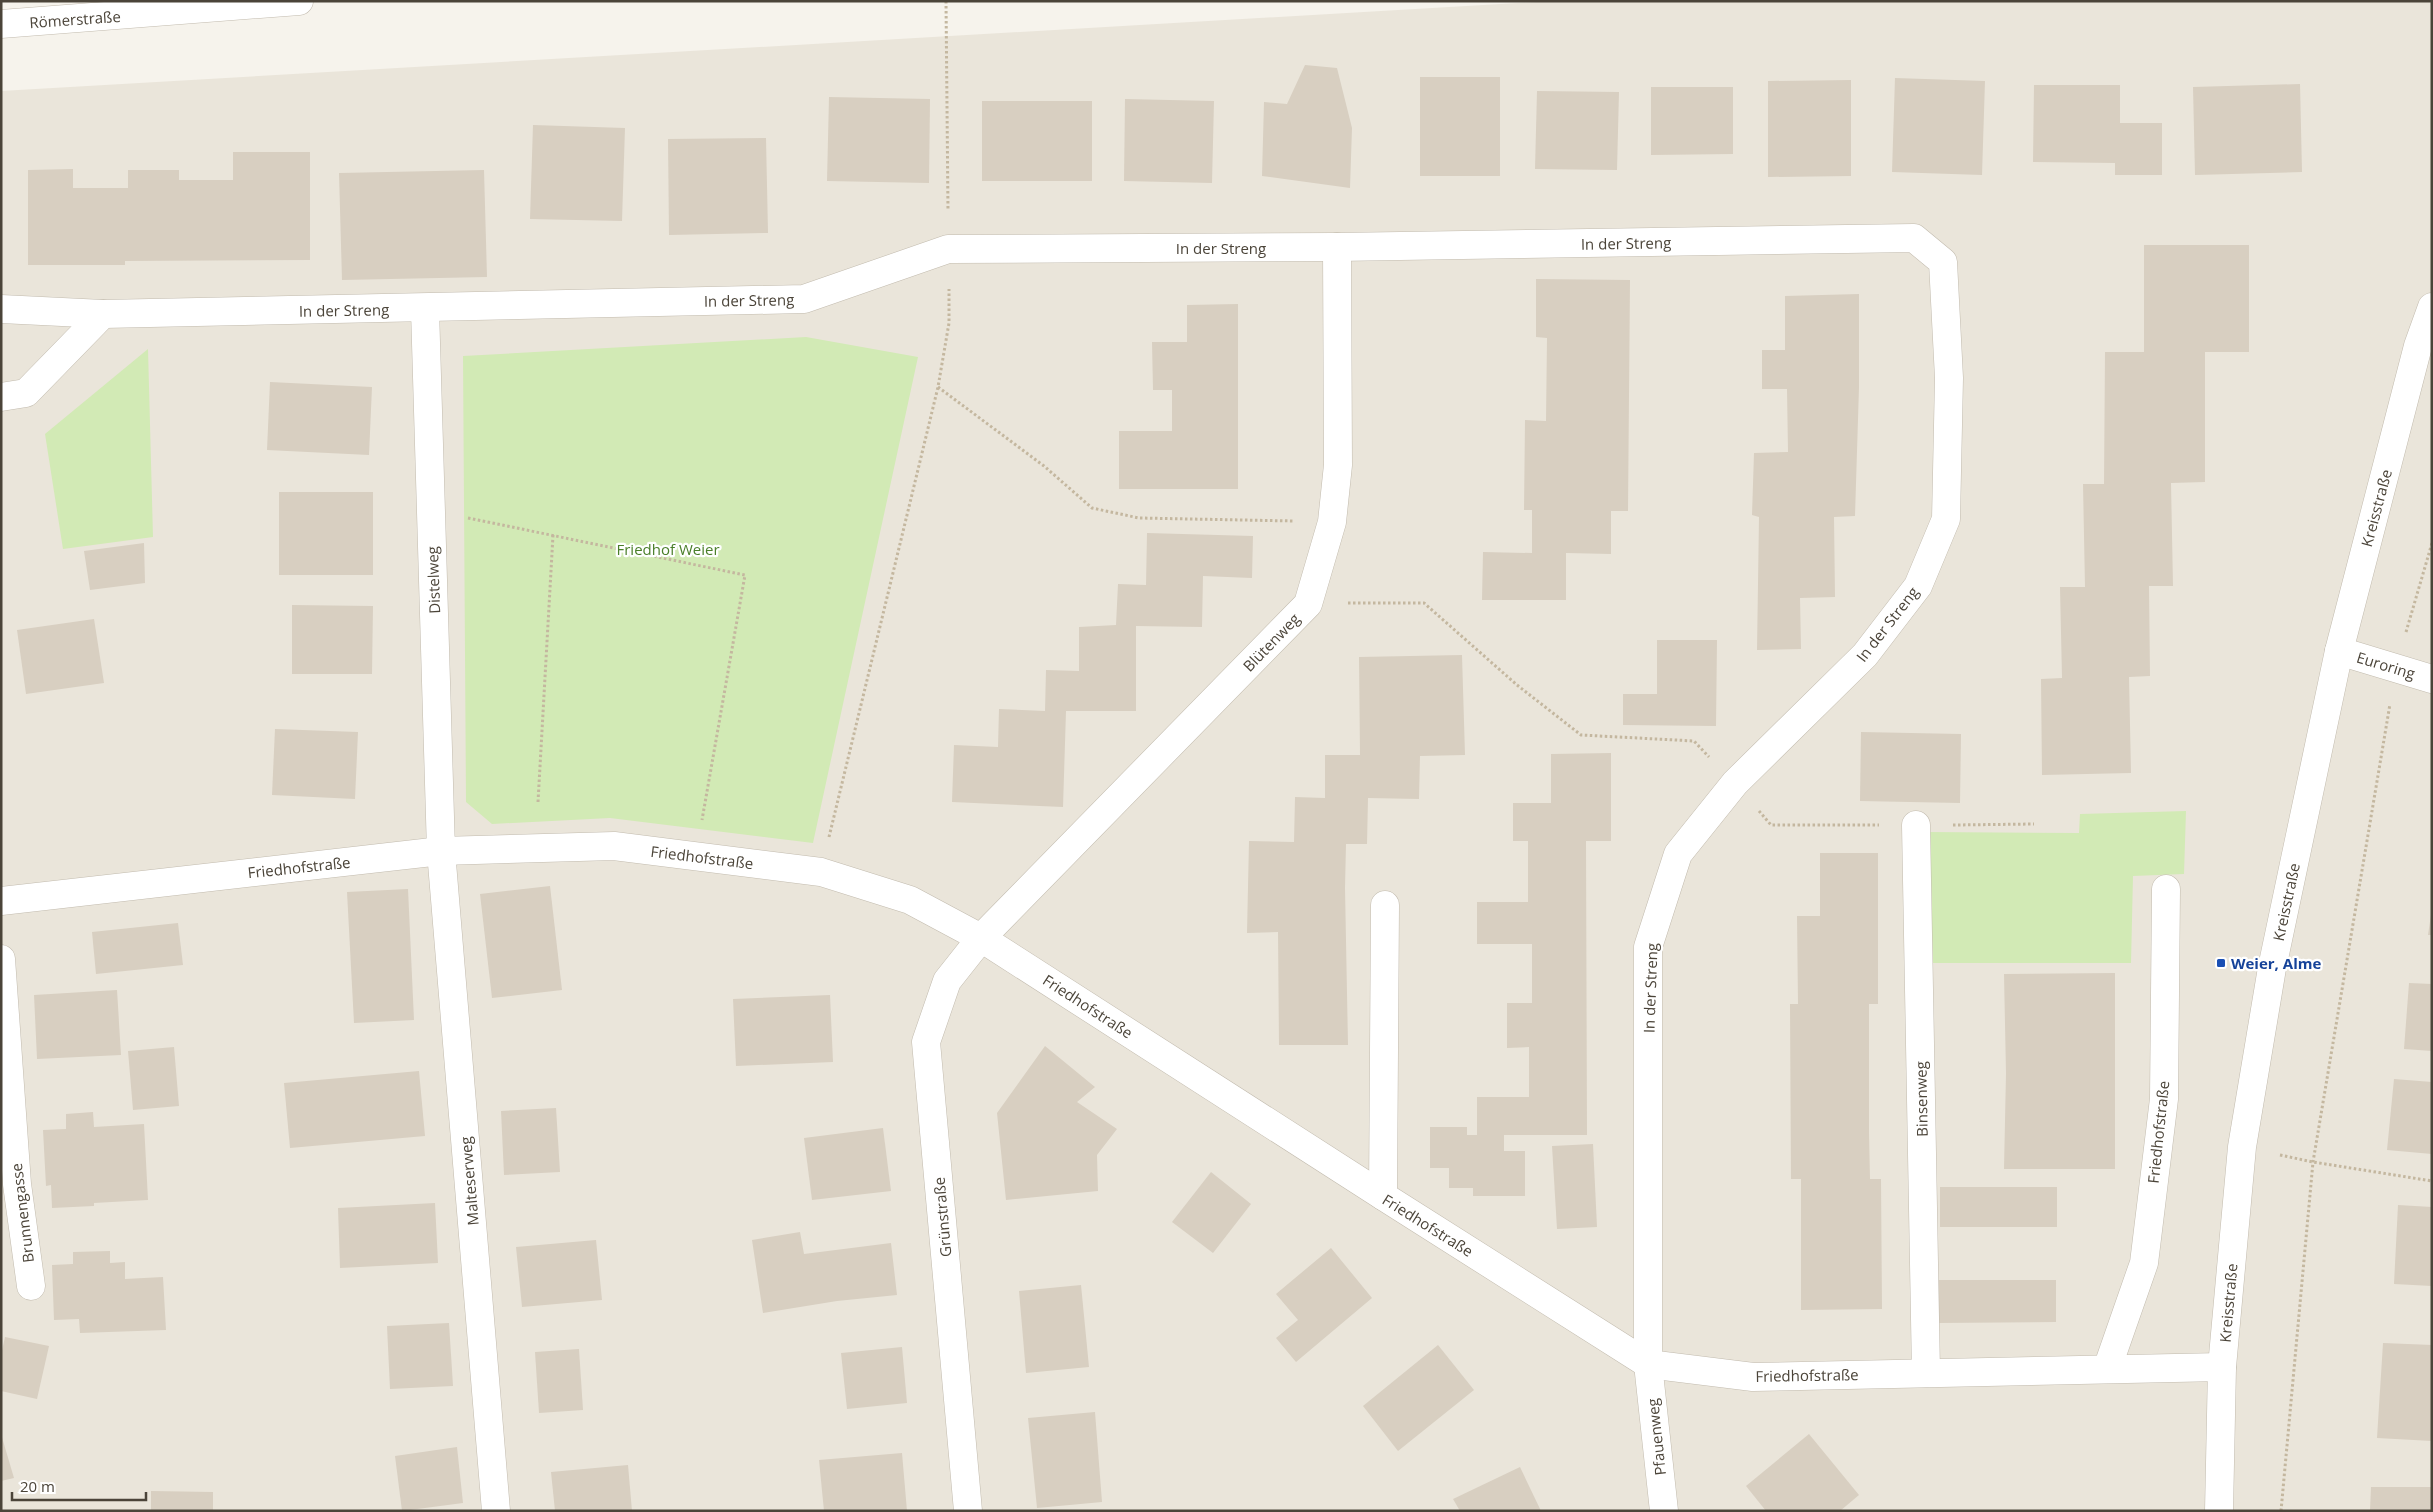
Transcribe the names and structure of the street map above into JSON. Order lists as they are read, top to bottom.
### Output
{
  "streets": {
    "street": [
      "Römerstraße",
      "In der Streng",
      "Kreisstraße",
      "Distelweg",
      "Blütenweg",
      "Euroring",
      "Friedhofstraße",
      "Binsenweg",
      "Malteserweg",
      "Brunnengasse",
      "Grünstraße",
      "Pfauenweg"
    ]
  },
  "crossings": [
    ["In der Streng", "Distelweg"],
    ["In der Streng", "Blütenweg"],
    ["In der Streng", "Friedhofstraße"],
    ["In der Streng", "Pfauenweg"],
    ["Kreisstraße", "Euroring"],
    ["Kreisstraße", "Friedhofstraße"],
    ["Distelweg", "Friedhofstraße"],
    ["Distelweg", "Malteserweg"],
    ["Blütenweg", "Friedhofstraße"],
    ["Blütenweg", "Grünstraße"],
    ["Friedhofstraße", "Binsenweg"],
    ["Friedhofstraße", "Malteserweg"],
    ["Friedhofstraße", "Grünstraße"],
    ["Friedhofstraße", "Pfauenweg"]
  ],
  "parks": ["Friedhof Weier"],
  "places": {
    "transit": ["Weier, Alme"]
  },
  "scale_bar": "20 m"
}
